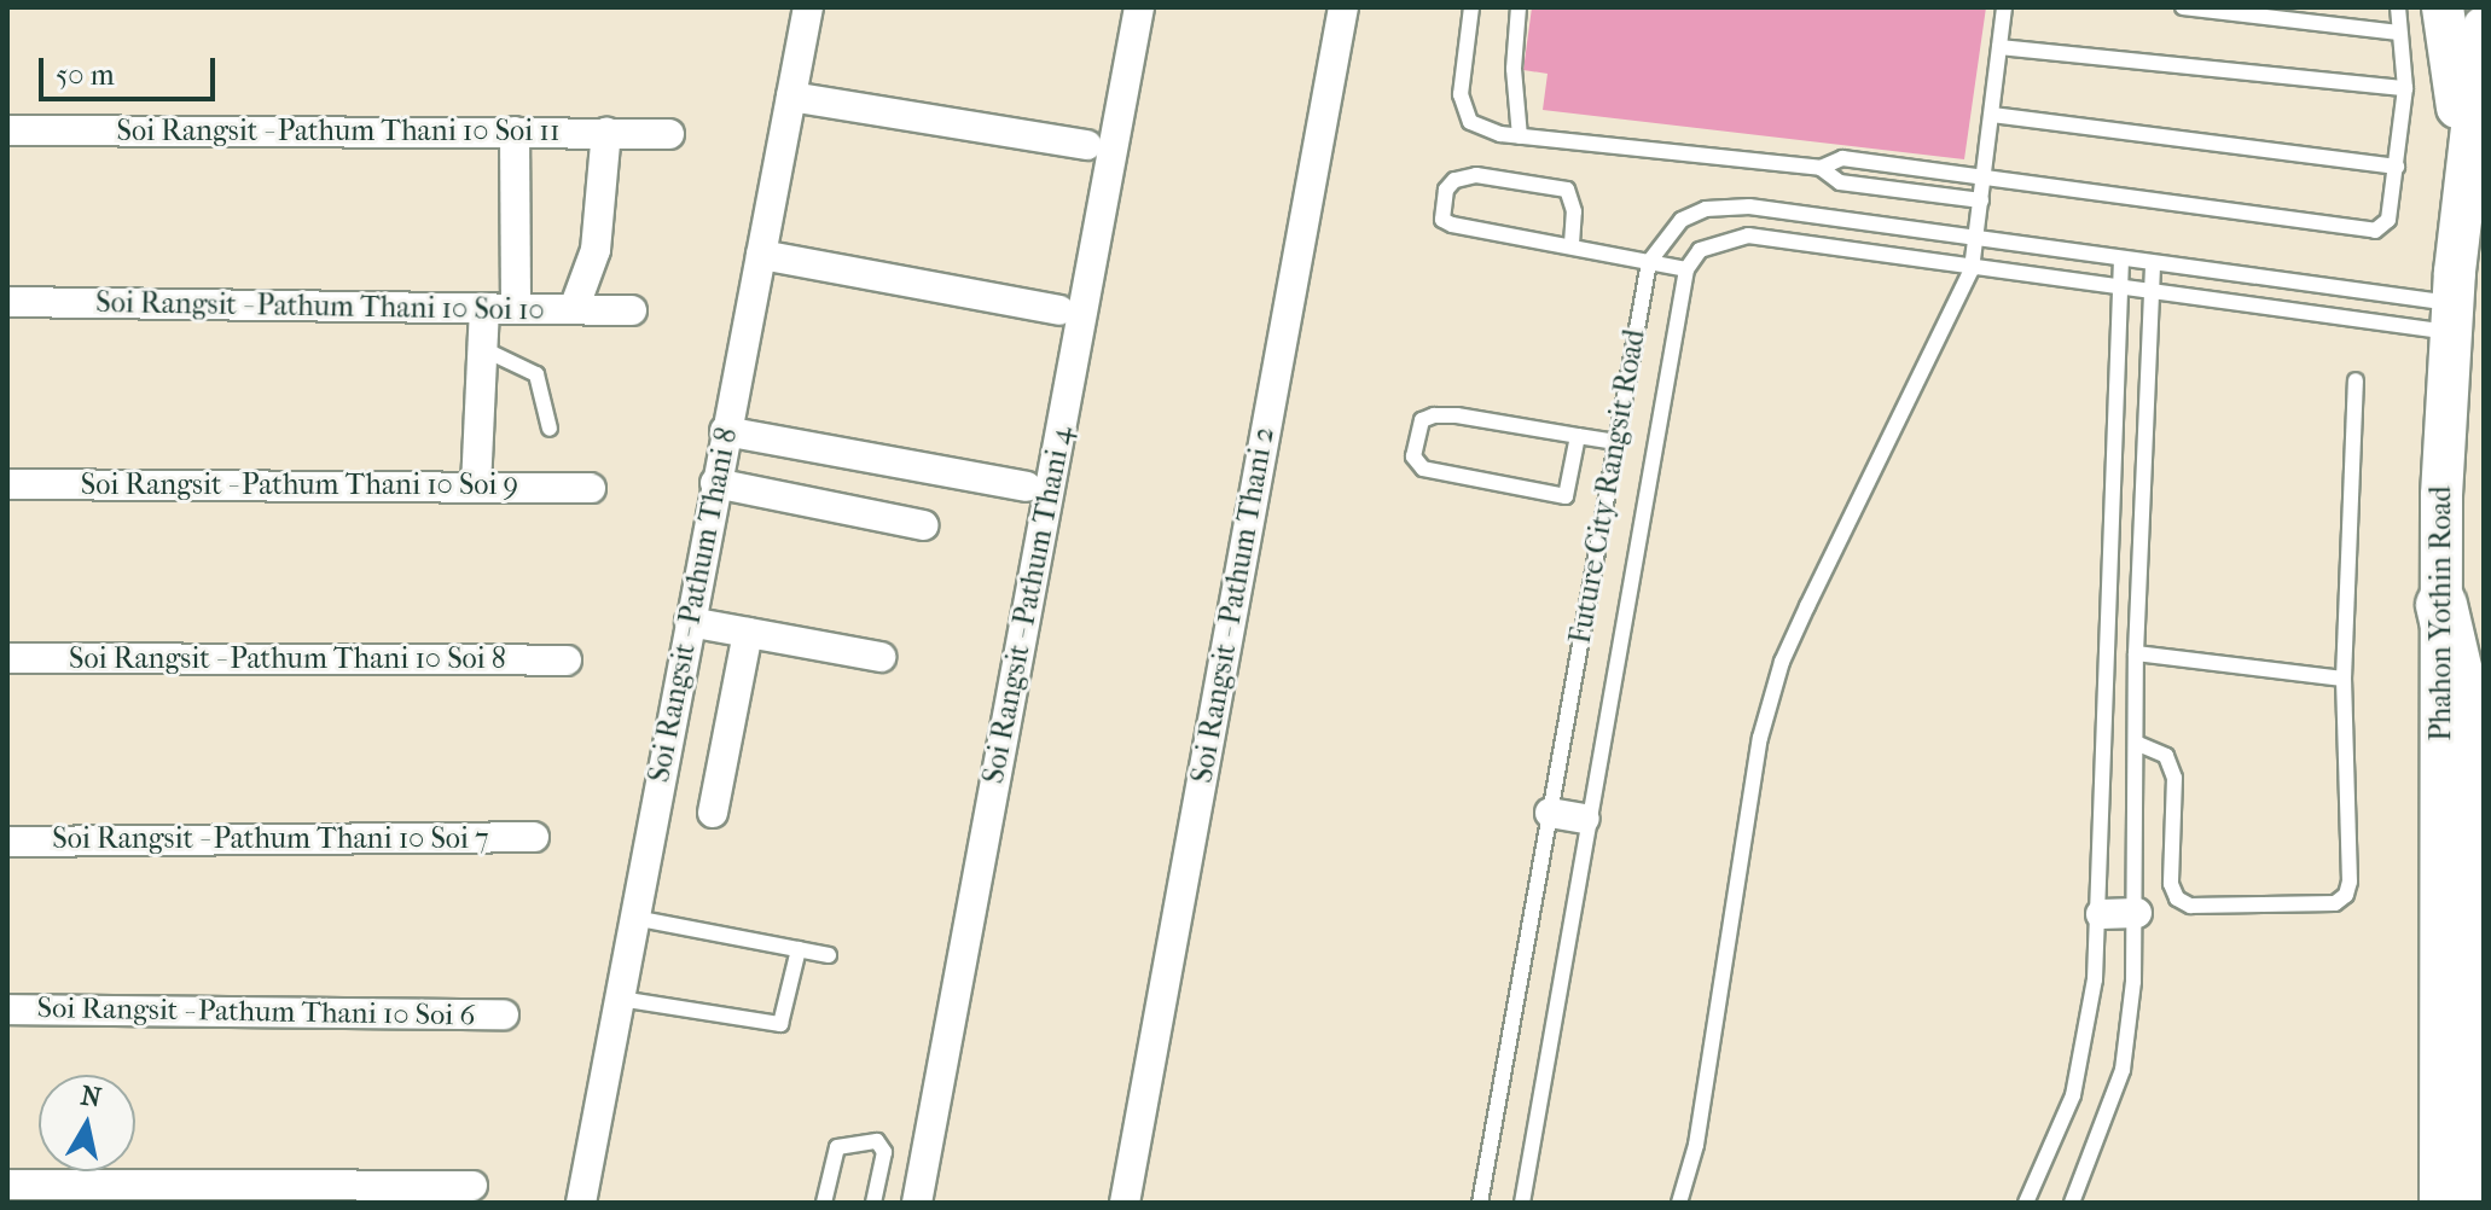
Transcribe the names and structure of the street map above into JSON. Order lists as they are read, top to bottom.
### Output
{
  "streets": {
    "main road": ["Phahon Yothin Road"],
    "street": [
      "Soi Rangsit - Pathum Thani 10 Soi 11",
      "Soi Rangsit - Pathum Thani 10 Soi 10",
      "Soi Rangsit - Pathum Thani 10 Soi 9",
      "Soi Rangsit - Pathum Thani 8",
      "Soi Rangsit - Pathum Thani 4",
      "Soi Rangsit - Pathum Thani 2",
      "Soi Rangsit - Pathum Thani 10 Soi 8",
      "Soi Rangsit - Pathum Thani 10 Soi 7",
      "Soi Rangsit - Pathum Thani 10 Soi 6"
    ],
    "lane": ["Future City Rangsit Road"]
  },
  "crossings": [
    ["Future City Rangsit Road", "Phahon Yothin Road"]
  ],
  "scale_bar": "50 m",
  "north": "top"
}
